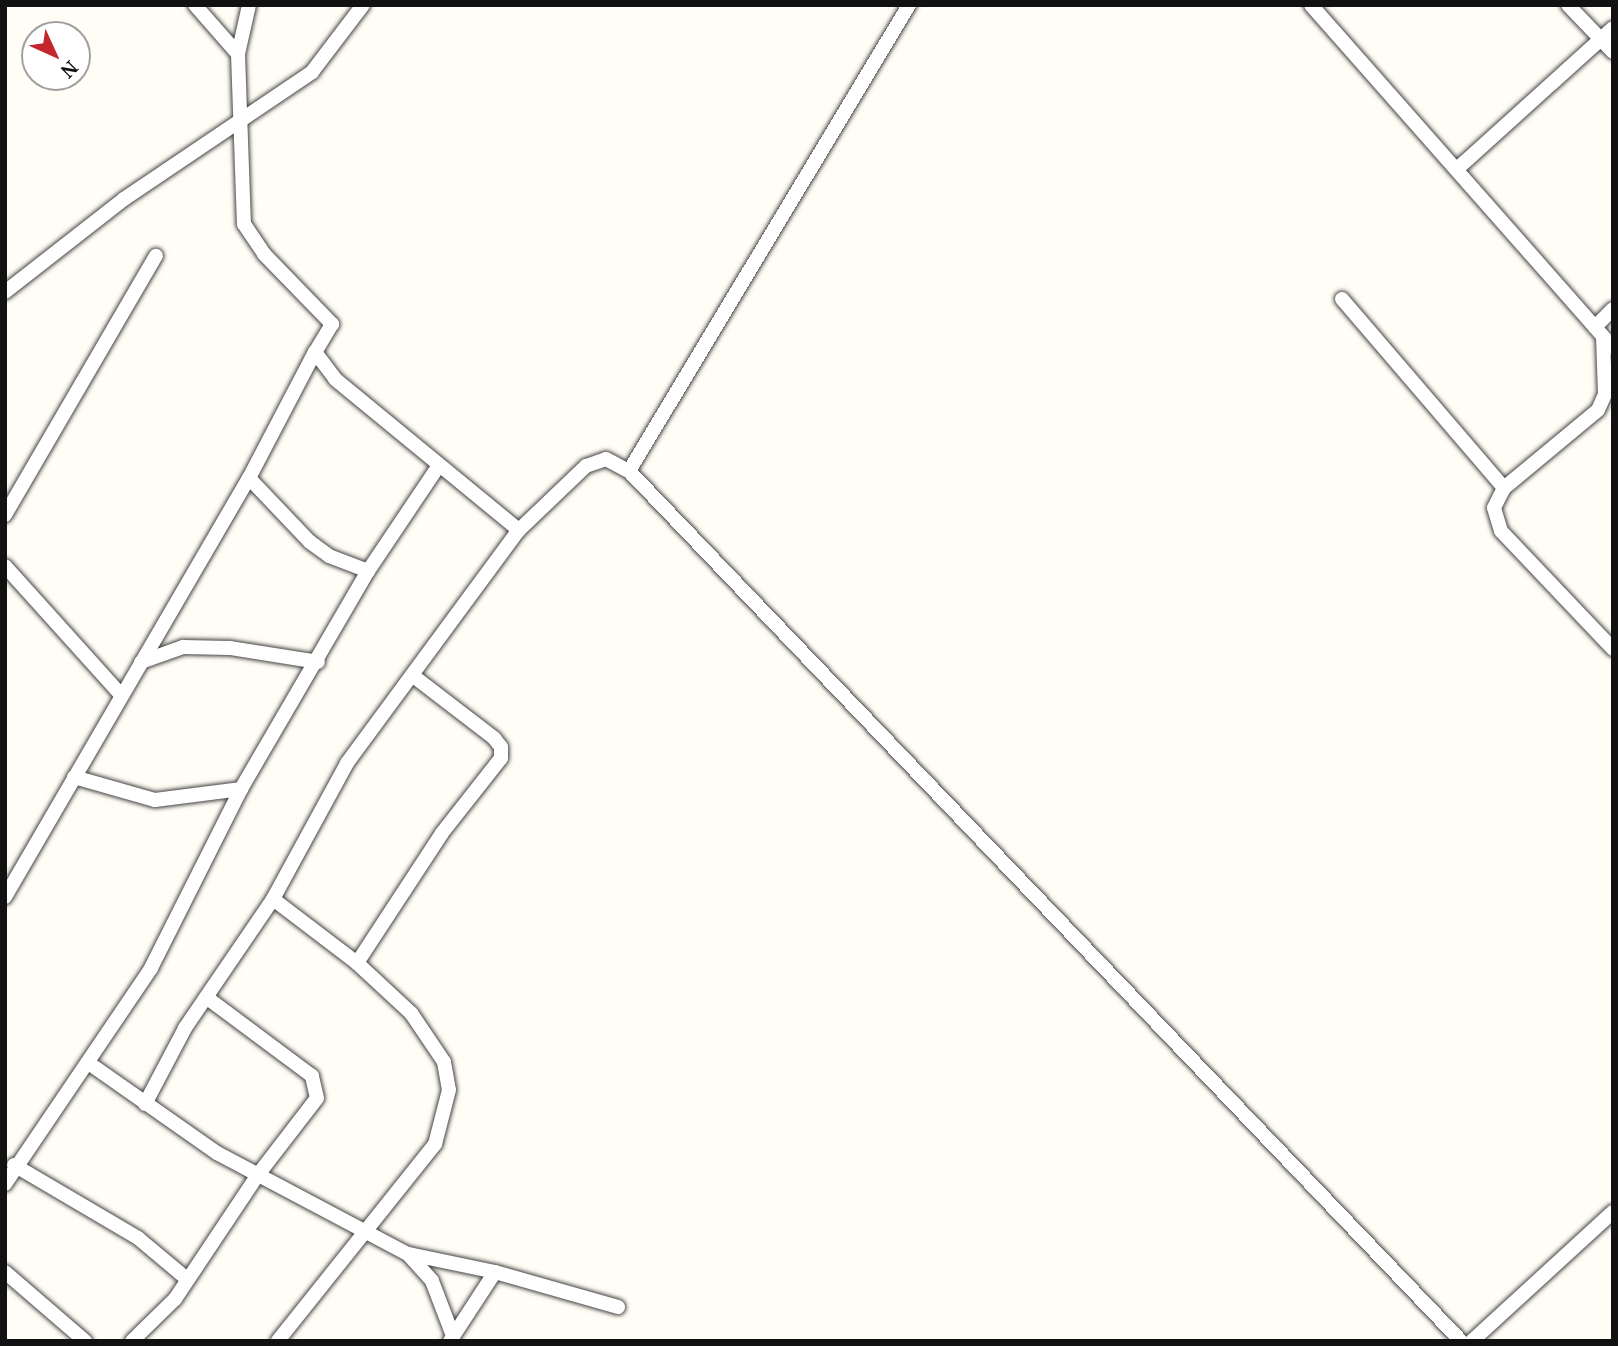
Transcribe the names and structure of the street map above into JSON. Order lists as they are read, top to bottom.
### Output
{
  "north": "bottom right"
}
